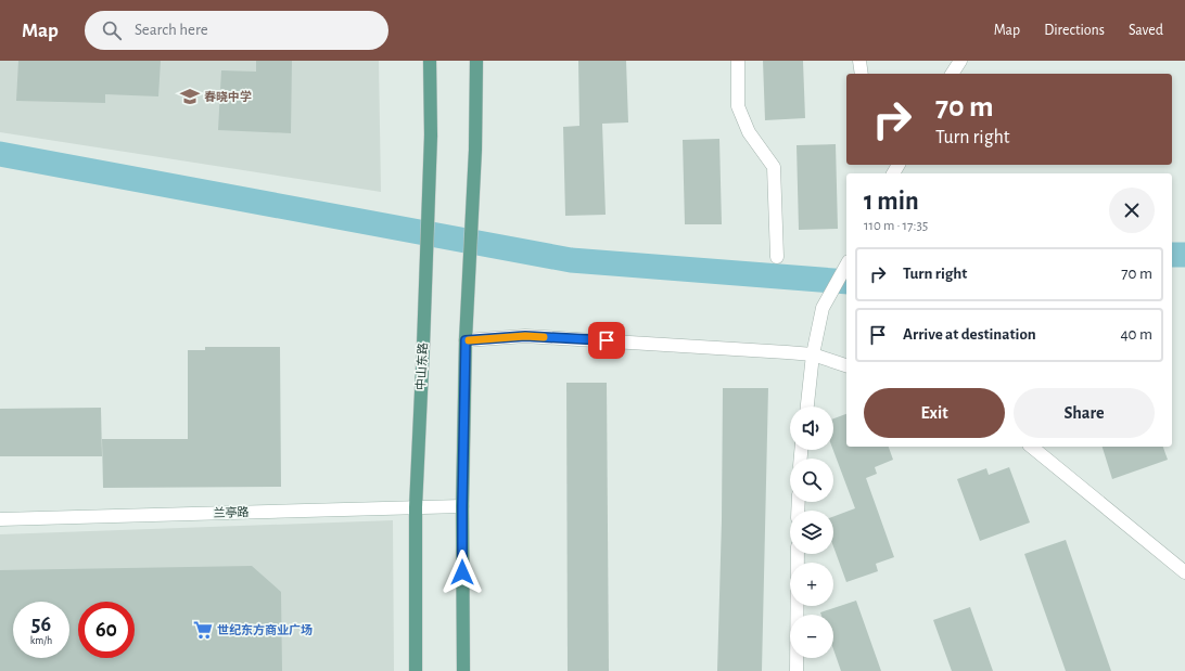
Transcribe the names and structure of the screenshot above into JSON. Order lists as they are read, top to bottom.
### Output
{
  "streets": {
    "main road": ["中山东路"],
    "street": ["兰亭路"]
  },
  "crossings": [
    ["中山东路", "兰亭路"]
  ],
  "places": {
    "school or university": ["春晓中学"],
    "supermarket": ["世纪东方商业广场"]
  },
  "page": {
    "header": "Map",
    "search": "Search here",
    "nav": ["Map", "Directions", "Saved"],
    "turn": ["70 m", "Turn right"],
    "heading": ["1 min", "110 m · 17:35"],
    "list": [
      {
        "name": "Turn right",
        "value": "70 m"
      },
      {
        "name": "Arrive at destination",
        "value": "40 m"
      }
    ],
    "buttons": ["Exit", "Share"],
    "map_buttons": ["+", "−"],
    "speed": "56 km/h",
    "limit": "60"
  }
}
